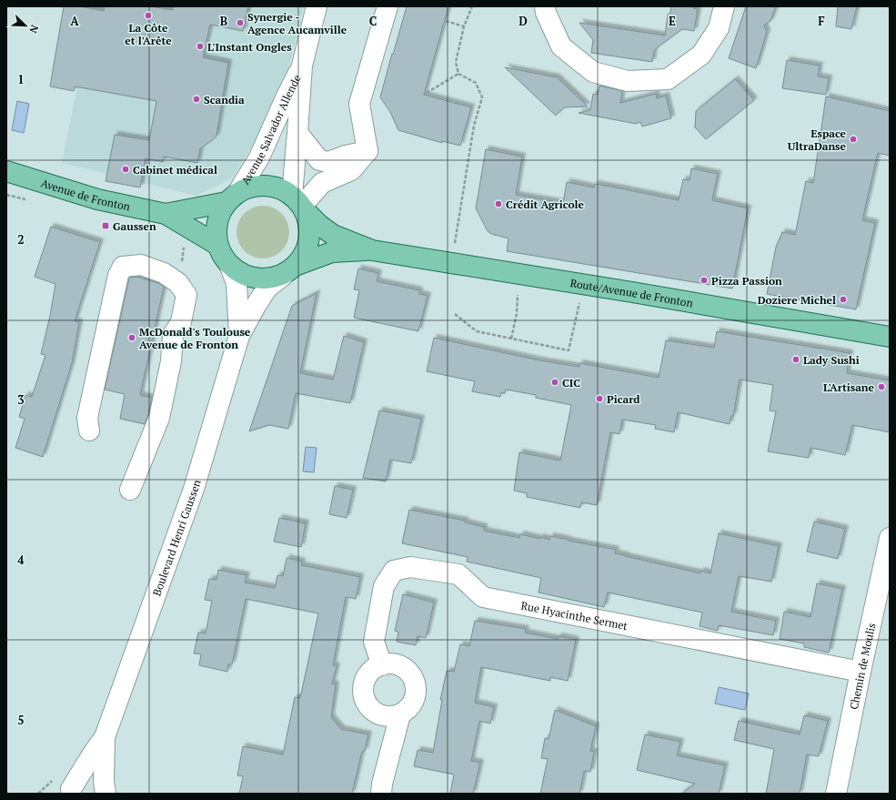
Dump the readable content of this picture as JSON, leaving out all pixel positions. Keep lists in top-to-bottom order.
{
  "streets": {
    "main road": ["Avenue de Fronton", "Route/Avenue de Fronton"],
    "street": [
      "Avenue Salvador Allende",
      "Boulevard Henri Gaussen",
      "Rue Hyacinthe Sermet",
      "Chemin de Moulis"
    ]
  },
  "crossings": [
    ["Avenue Salvador Allende", "Avenue de Fronton"],
    ["Avenue Salvador Allende", "Boulevard Henri Gaussen"],
    ["Avenue de Fronton", "Boulevard Henri Gaussen"],
    ["Rue Hyacinthe Sermet", "Chemin de Moulis"]
  ],
  "places": {
    "other": [
      "La Côte et l'Arête",
      "Synergie - Agence Aucamville",
      "L'Instant Ongles",
      "Scandia",
      "Espace UltraDanse",
      "Cabinet médical",
      "Crédit Agricole",
      "Pizza Passion",
      "Doziere Michel",
      "McDonald's Toulouse Avenue de Fronton",
      "Lady Sushi",
      "CIC",
      "L'Artisane",
      "Picard"
    ],
    "transit": ["Gaussen"]
  },
  "north": "bottom right",
  "grid": {
    "columns": [
      "A",
      "B",
      "C",
      "D",
      "E",
      "F"
    ],
    "rows": [
      "1",
      "2",
      "3",
      "4",
      "5"
    ]
  }
}
